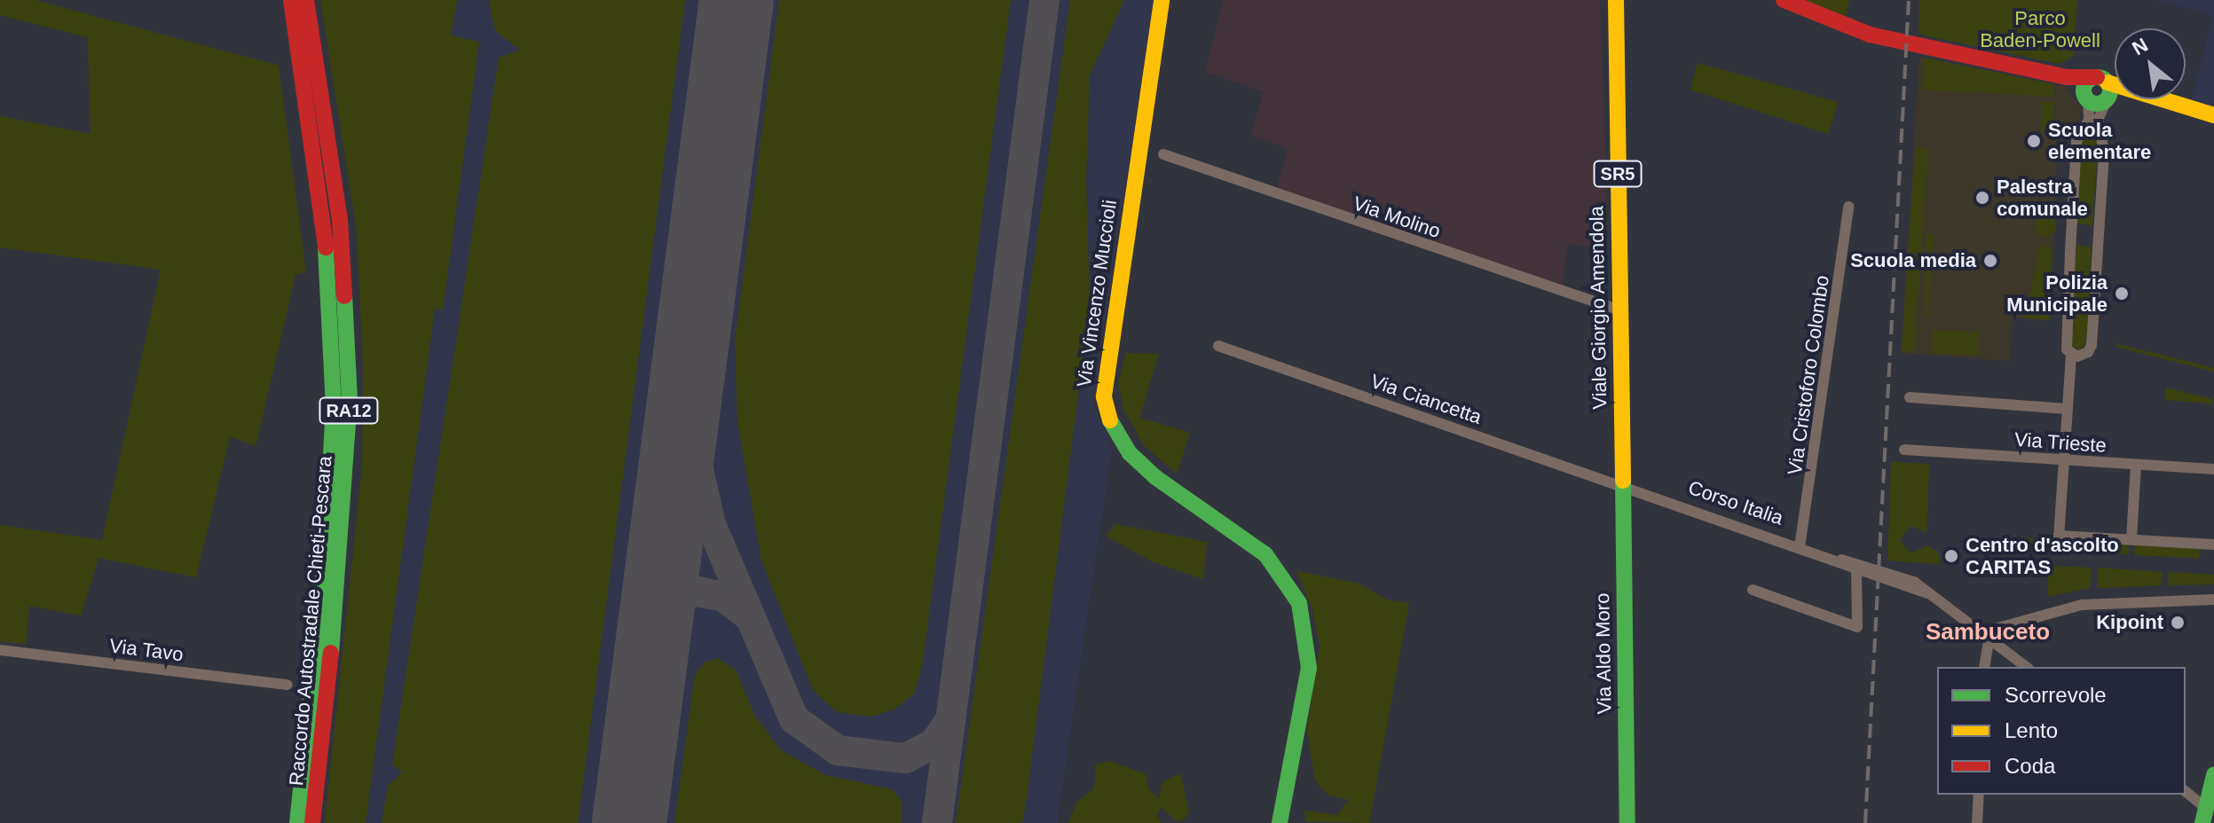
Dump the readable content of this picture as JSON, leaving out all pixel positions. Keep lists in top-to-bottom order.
{
  "streets": {
    "main road": [
      "SR5",
      "Via Vincenzo Muccioli",
      "Viale Giorgio Amendola",
      "RA12",
      "Raccordo Autostradale Chieti-Pescara",
      "Via Aldo Moro"
    ],
    "street": [
      "Via Molino",
      "Via Cristoforo Colombo",
      "Via Ciancetta",
      "Via Trieste",
      "Corso Italia",
      "Via Tavo"
    ]
  },
  "crossings": [
    ["Via Molino", "Viale Giorgio Amendola"],
    ["Viale Giorgio Amendola", "Via Ciancetta"],
    ["Viale Giorgio Amendola", "Corso Italia"],
    ["Viale Giorgio Amendola", "Via Aldo Moro"],
    ["Via Cristoforo Colombo", "Corso Italia"],
    ["Via Ciancetta", "Corso Italia"],
    ["Via Ciancetta", "Via Aldo Moro"],
    ["Corso Italia", "Via Aldo Moro"]
  ],
  "districts": ["Sambuceto"],
  "parks": ["Parco Baden-Powell"],
  "places": [
    "Scuola elementare",
    "Palestra comunale",
    "Scuola media",
    "Polizia Municipale",
    "Centro d'ascolto CARITAS",
    "Kipoint"
  ],
  "legend": ["Scorrevole", "Lento", "Coda"],
  "north": "top left"
}
